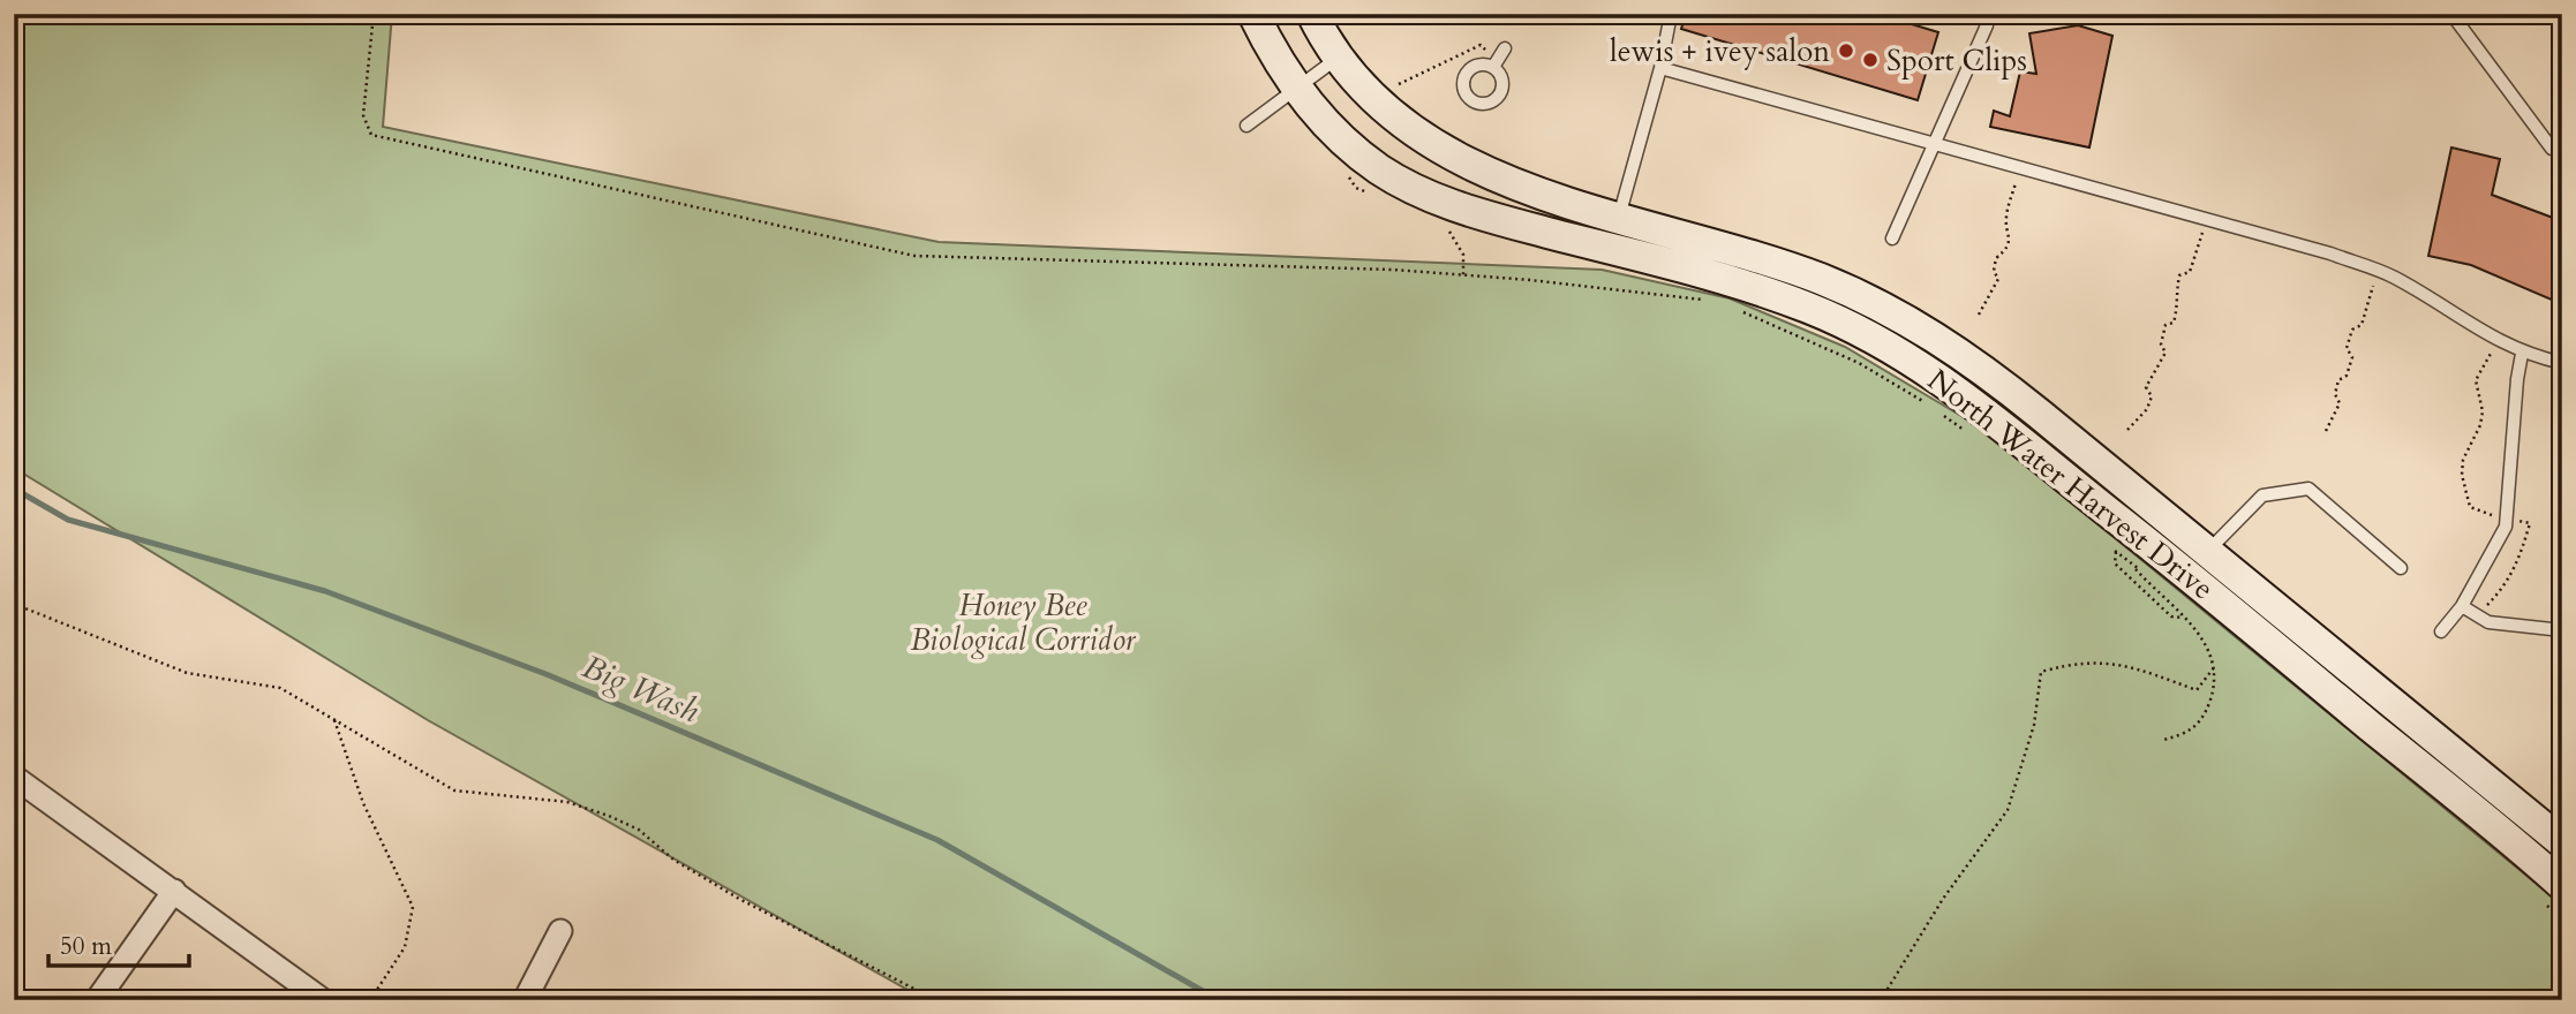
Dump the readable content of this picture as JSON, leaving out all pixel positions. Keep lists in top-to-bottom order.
{
  "streets": {
    "street": ["North Water Harvest Drive"]
  },
  "water": ["Big Wash"],
  "parks": ["Honey Bee Biological Corridor"],
  "places": ["lewis + ivey salon", "Sport Clips"],
  "scale_bar": "50 m"
}
